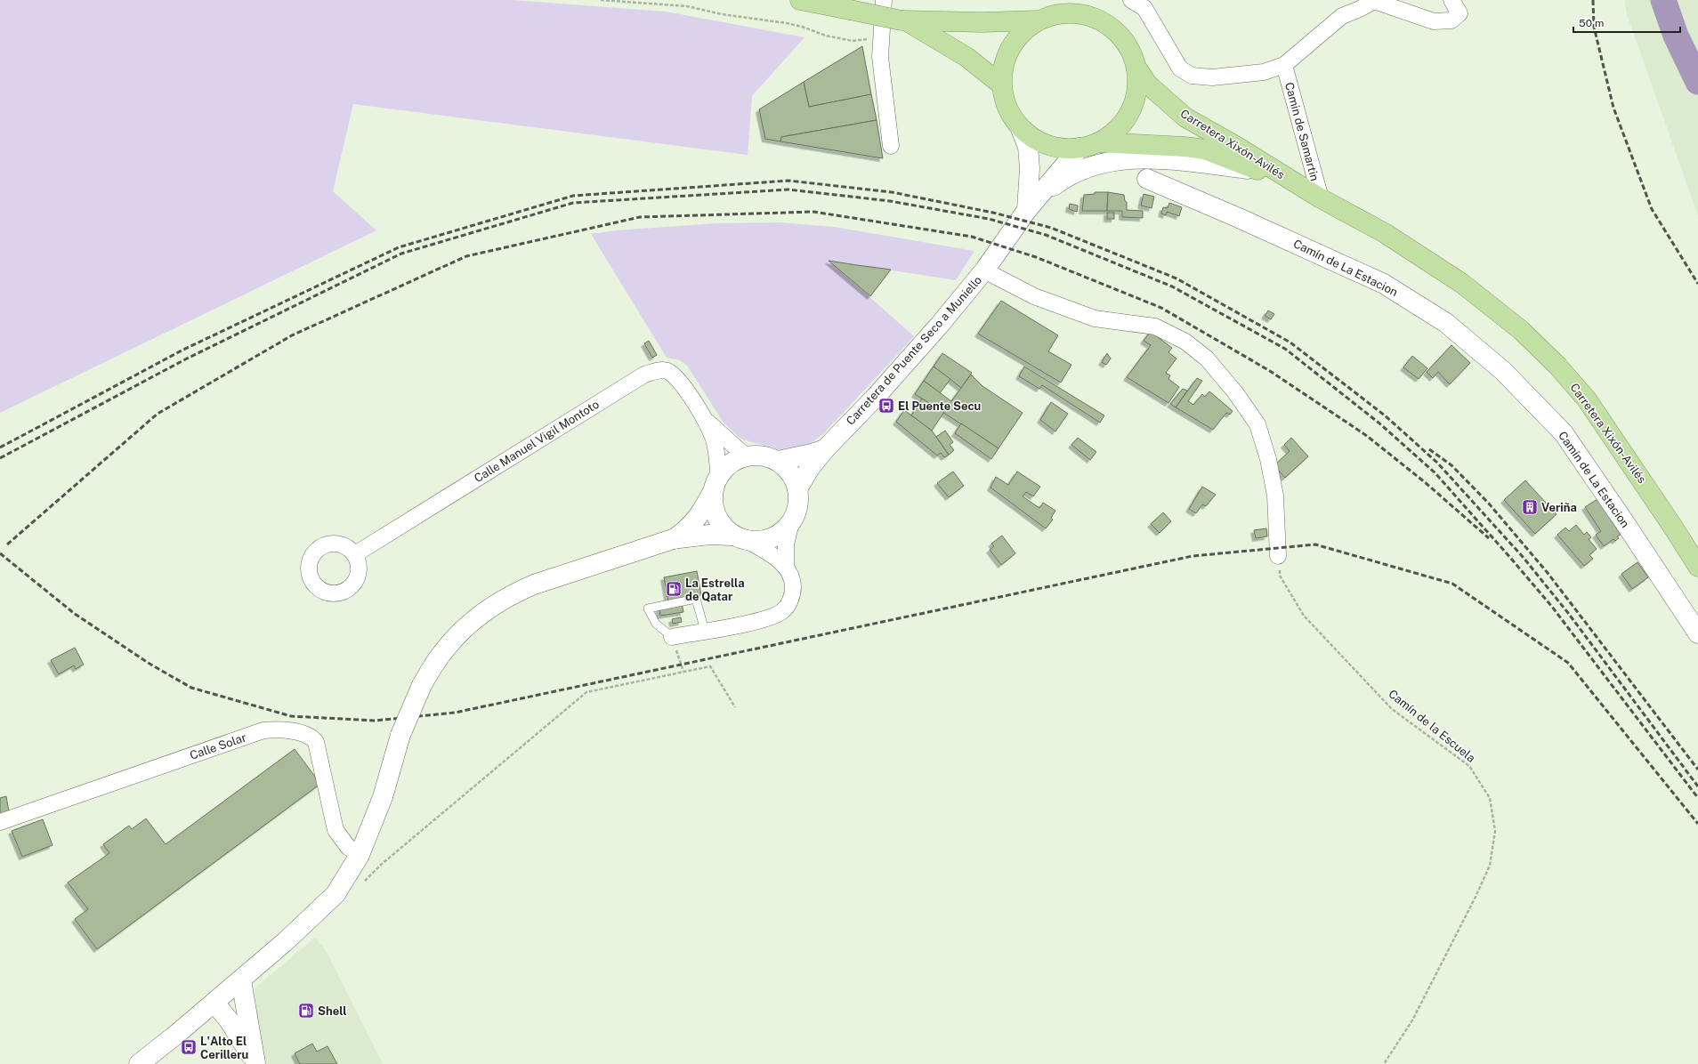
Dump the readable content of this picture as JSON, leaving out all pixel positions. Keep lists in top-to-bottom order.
{
  "streets": {
    "highway": ["Carretera Xixón-Avilés"],
    "street": [
      "Camin de Samartin",
      "Camín de La Estacion",
      "Carretera de Puente Seco a Muniello",
      "Calle Manuel Vigil Montoto",
      "Calle Solar"
    ],
    "path": ["Camín de la Escuela"]
  },
  "crossings": [
    ["Camin de Samartin", "Carretera Xixón-Avilés"],
    ["Carretera de Puente Seco a Muniello", "Calle Manuel Vigil Montoto"]
  ],
  "places": {
    "bus stop": ["El Puente Secu", "L'Alto El Cerilleru"],
    "building": ["Veriña"],
    "fuel station": ["La Estrella de Qatar", "Shell"]
  },
  "scale_bar": "50 m"
}
